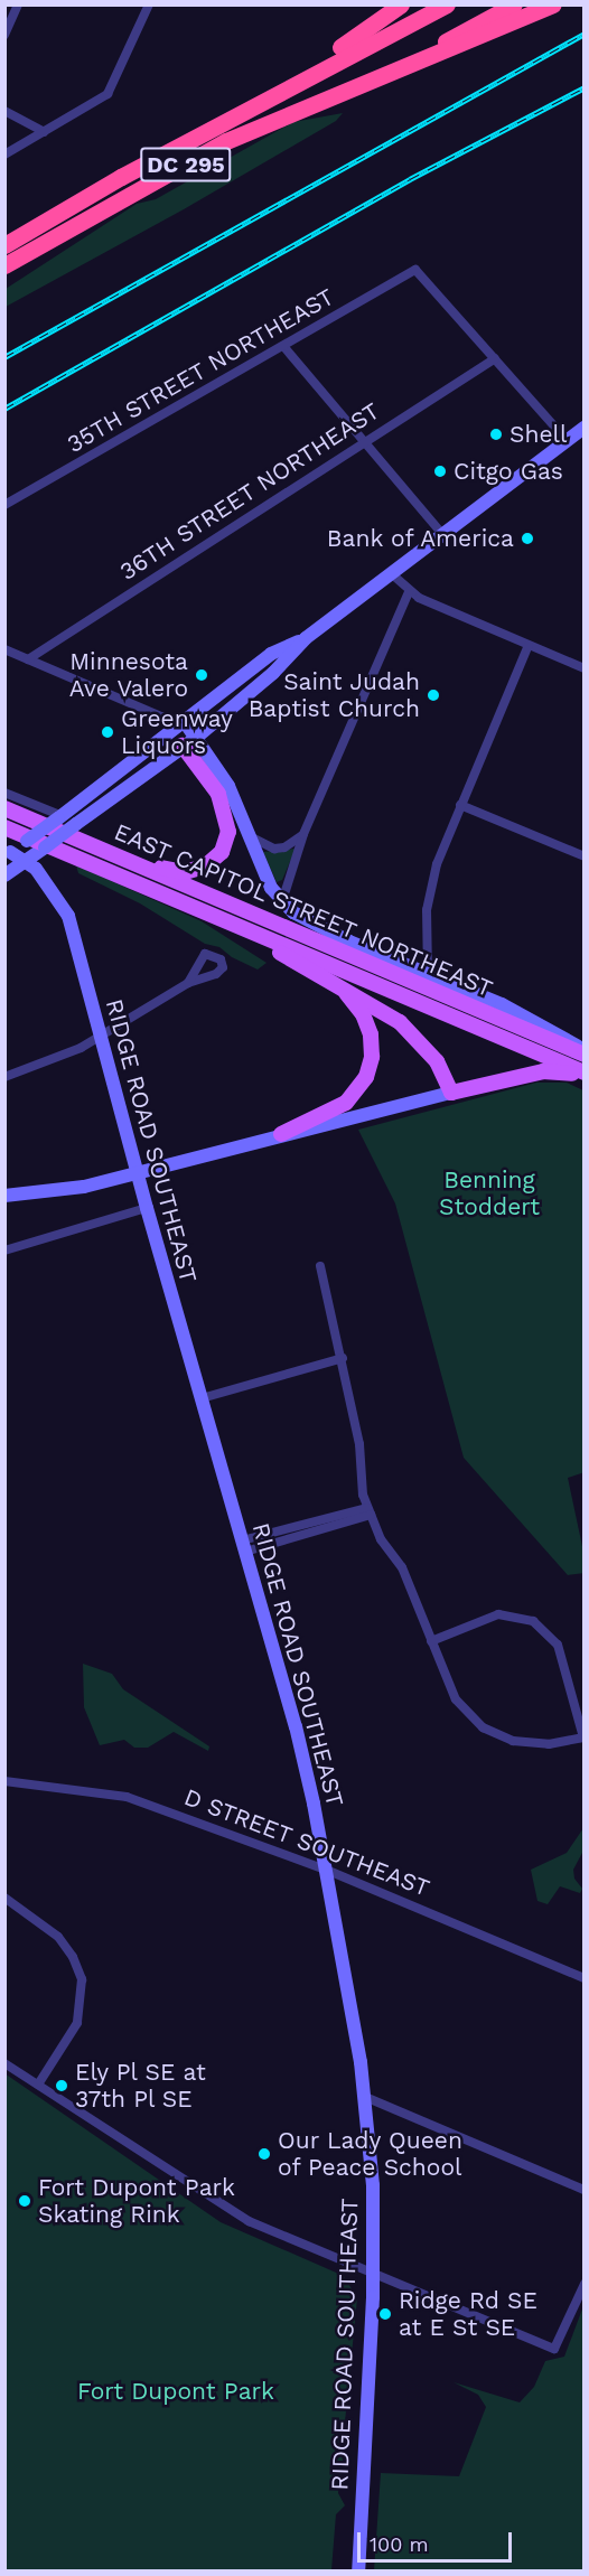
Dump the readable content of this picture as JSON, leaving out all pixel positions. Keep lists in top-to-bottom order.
{
  "streets": {
    "highway": ["DC 295"],
    "main road": ["EAST CAPITOL STREET NORTHEAST", "RIDGE ROAD SOUTHEAST"],
    "street": ["35TH STREET NORTHEAST", "36TH STREET NORTHEAST", "D STREET SOUTHEAST"]
  },
  "crossings": [
    ["35TH STREET NORTHEAST", "36TH STREET NORTHEAST"],
    ["RIDGE ROAD SOUTHEAST", "D STREET SOUTHEAST"]
  ],
  "parks": ["Benning Stoddert", "Fort Dupont Park"],
  "places": [
    "Shell",
    "Citgo Gas",
    "Bank of America",
    "Minnesota Ave Valero",
    "Saint Judah Baptist Church",
    "Greenway Liquors",
    "Ely Pl SE at 37th Pl SE",
    "Our Lady Queen of Peace School",
    "Fort Dupont Park Skating Rink",
    "Ridge Rd SE at E St SE"
  ],
  "scale_bar": "100 m"
}
